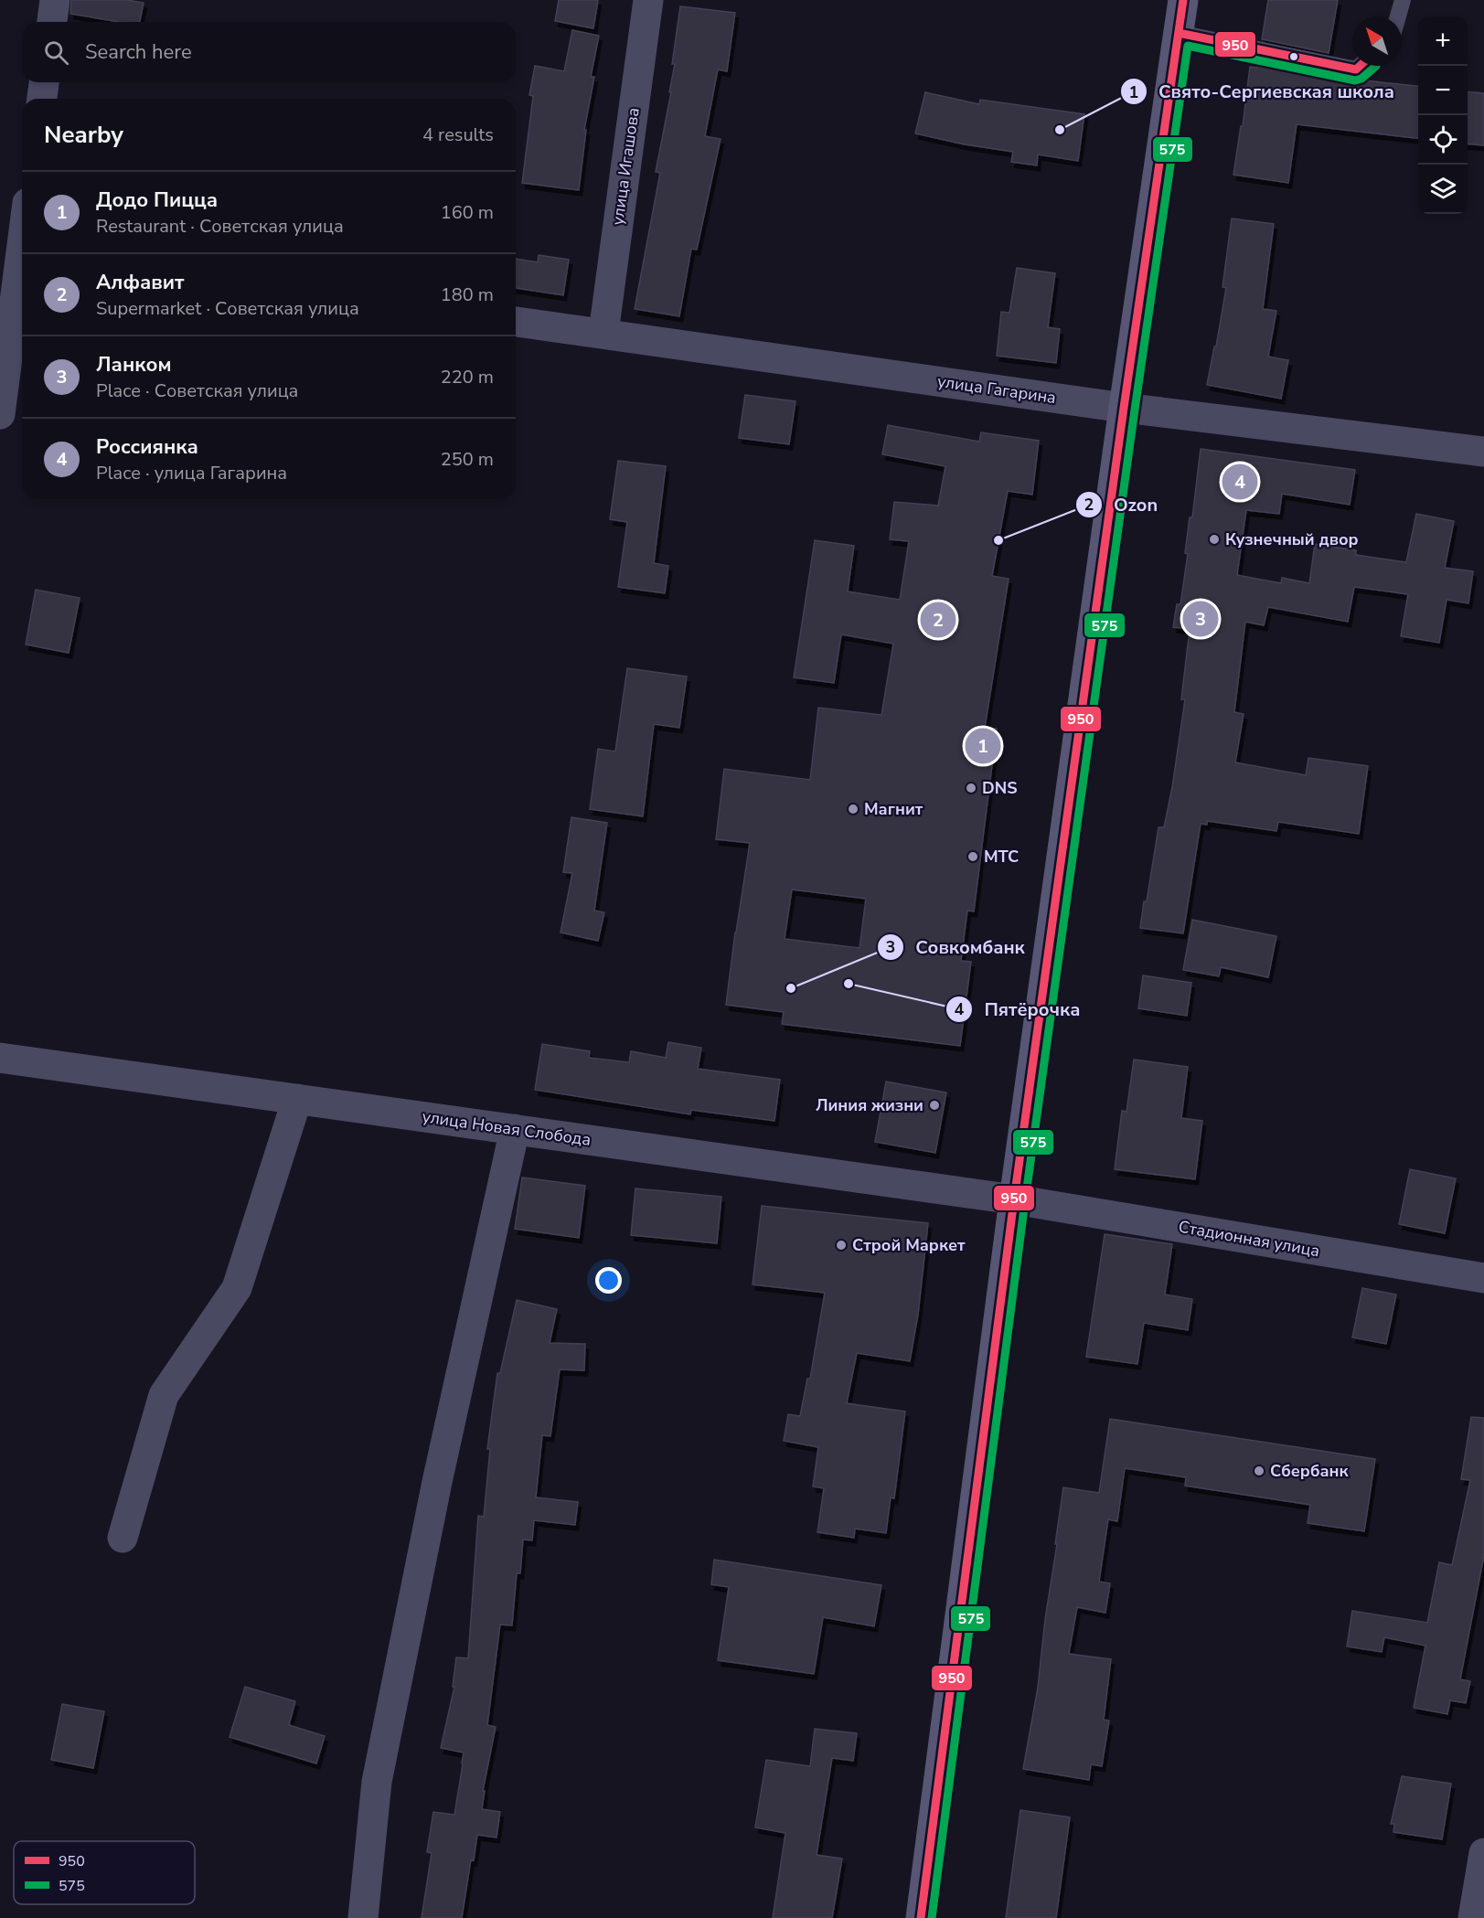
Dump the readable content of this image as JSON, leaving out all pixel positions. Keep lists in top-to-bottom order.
{
  "streets": {
    "street": [
      "улица Игашова",
      "улица Гагарина",
      "улица Новая Слобода",
      "Стадионная улица"
    ]
  },
  "crossings": [
    ["улица Игашова", "улица Гагарина"],
    ["улица Новая Слобода", "Стадионная улица"]
  ],
  "places": [
    "Свято-Сергиевская школа",
    "Кузнечный двор",
    "Ozon",
    "DNS",
    "Магнит",
    "МТС",
    "Пятёрочка",
    "Совкомбанк",
    "Линия жизни",
    "Строй Маркет",
    "Сбербанк"
  ],
  "lines": ["transit line 950", "transit line 575"],
  "legend": ["950", "575"],
  "north": "top left",
  "page": {
    "map_buttons": ["+", "−"],
    "search": "Search here",
    "heading": ["Nearby", "4 results"],
    "list": [
      {
        "mark": "1",
        "name": "Додо Пицца",
        "note": "Restaurant · Советская улица",
        "value": "160 m"
      },
      {
        "mark": "2",
        "name": "Алфавит",
        "note": "Supermarket · Советская улица",
        "value": "180 m"
      },
      {
        "mark": "3",
        "name": "Ланком",
        "note": "Place · Советская улица",
        "value": "220 m"
      },
      {
        "mark": "4",
        "name": "Россиянка",
        "note": "Place · улица Гагарина",
        "value": "250 m"
      }
    ],
    "pins": [
      "4",
      "3",
      "2",
      "1"
    ]
  }
}
